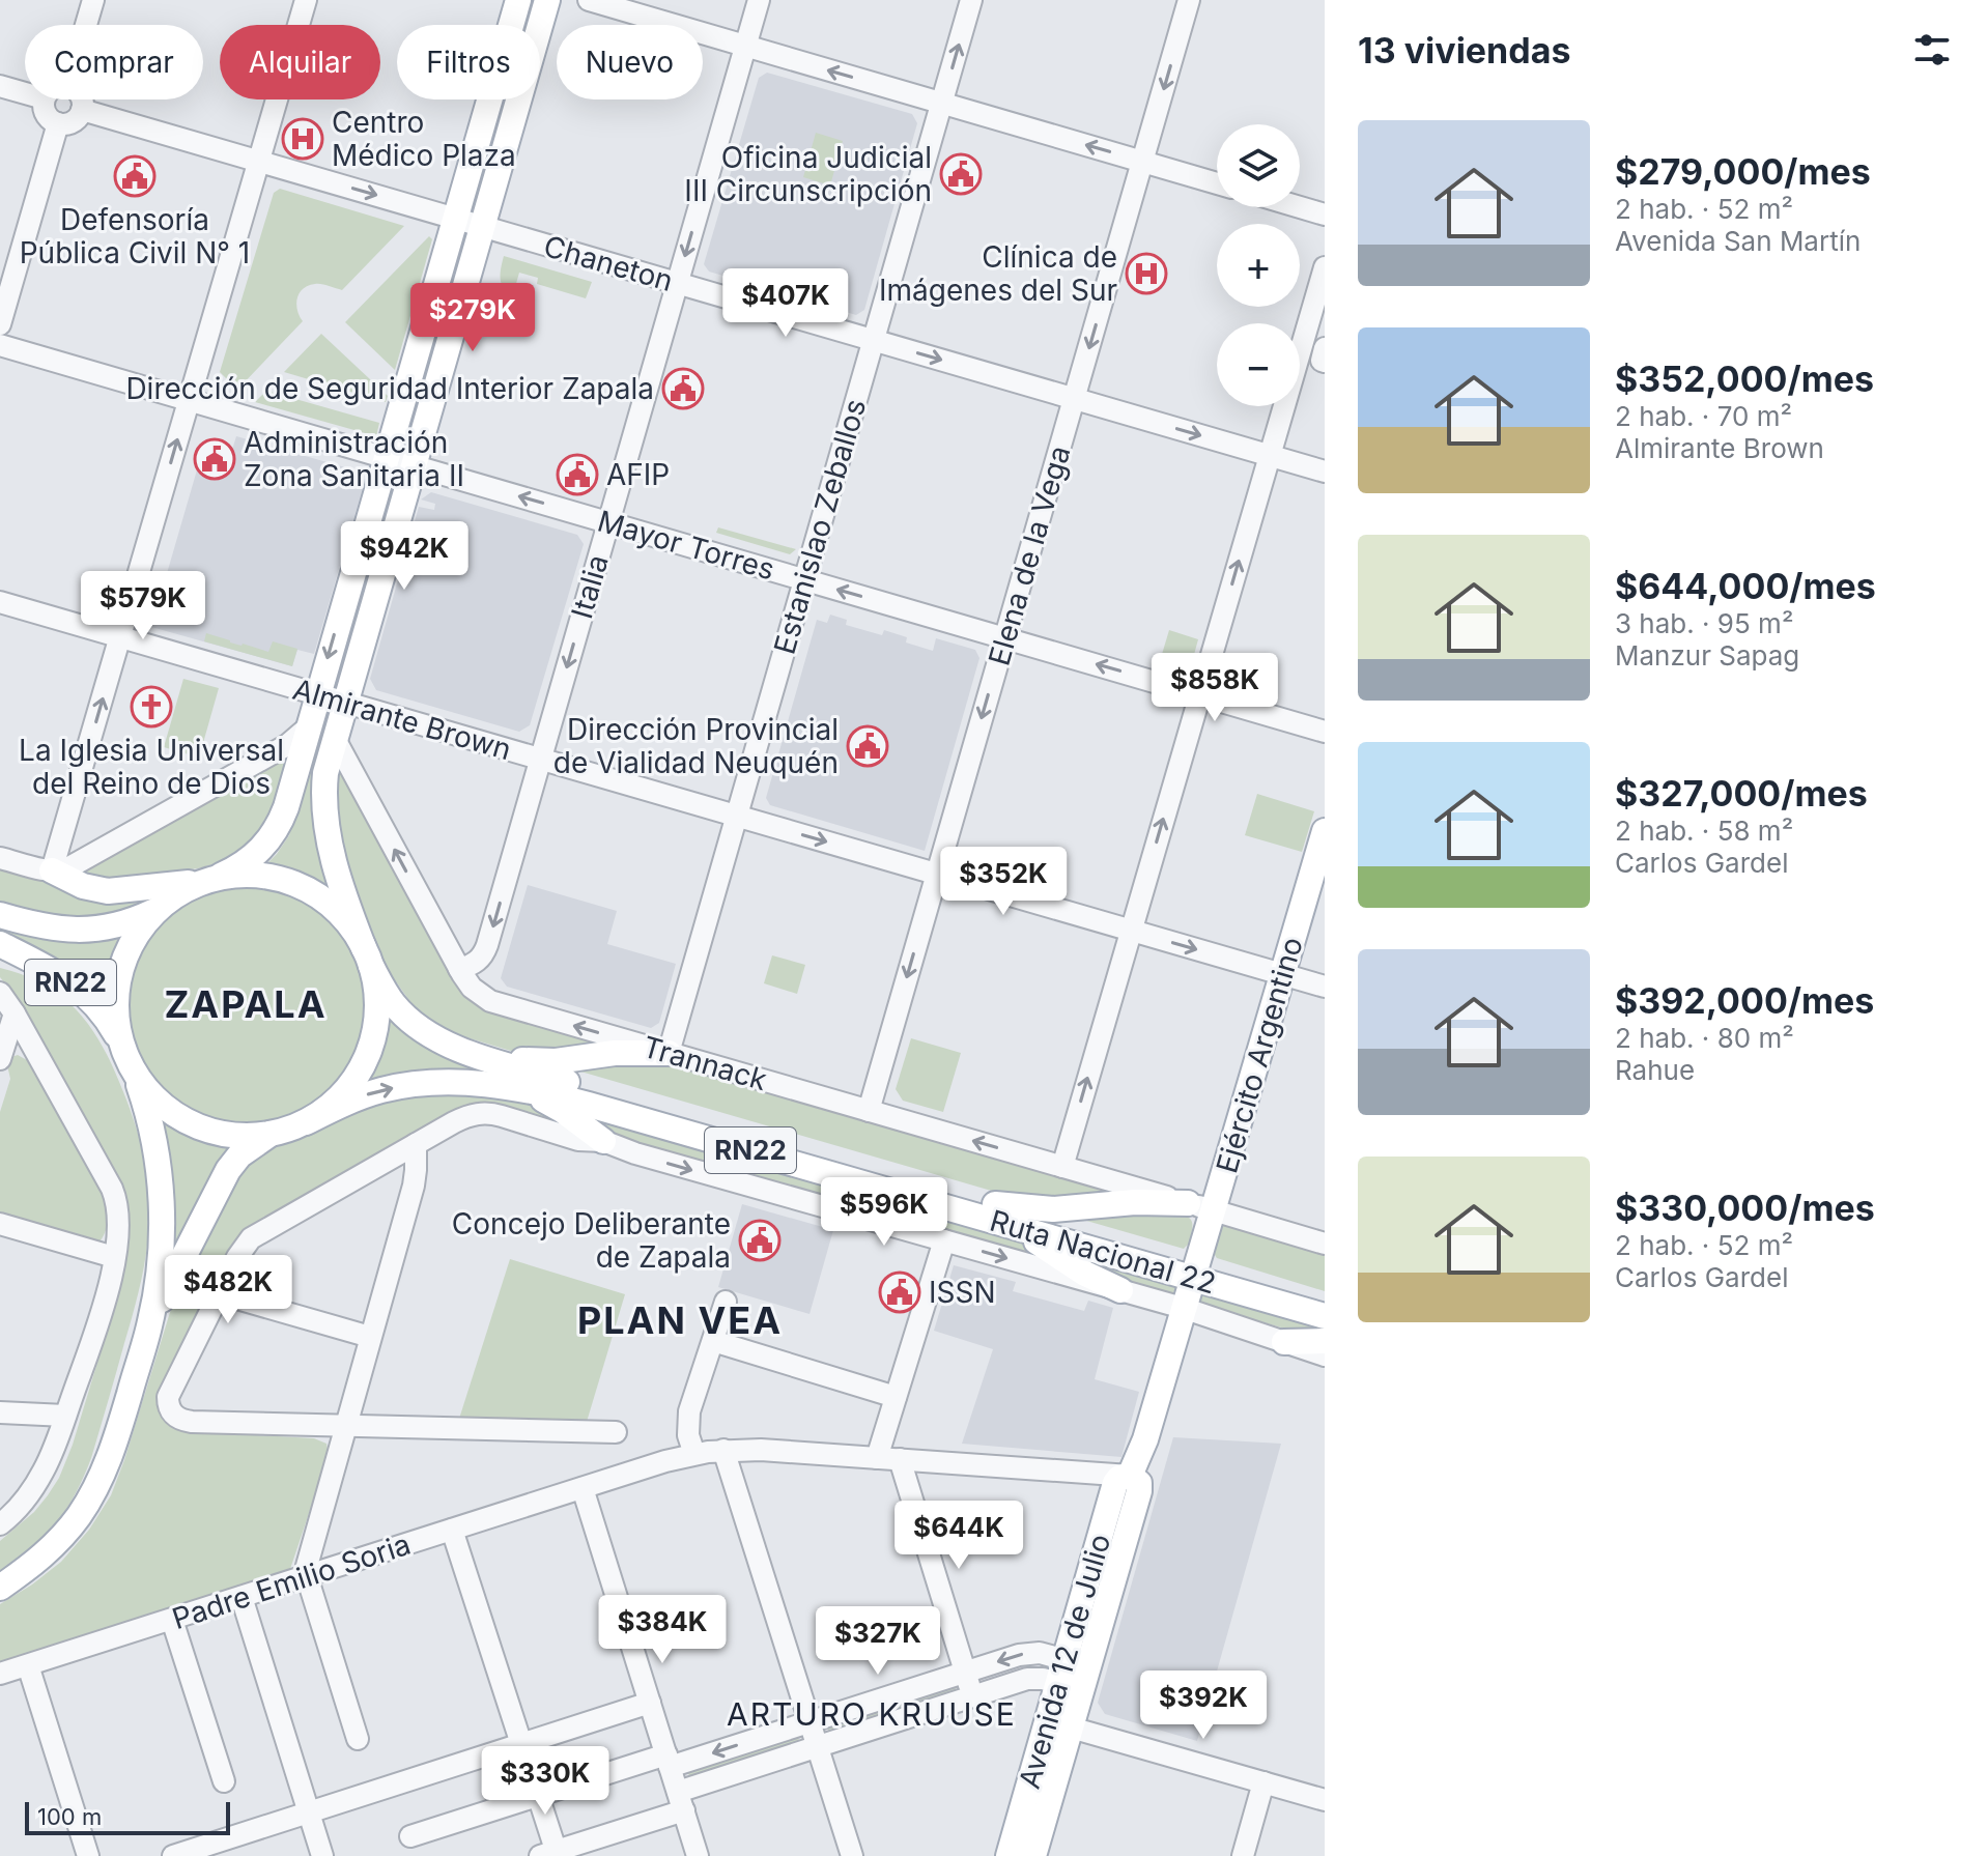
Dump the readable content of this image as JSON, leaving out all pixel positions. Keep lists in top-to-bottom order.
{
  "streets": {
    "main road": [
      "RN22",
      "Ejército Argentino",
      "Ruta Nacional 22",
      "Avenida 12 de Julio"
    ],
    "street": [
      "Chaneton",
      "Estanislao Zeballos",
      "Mayor Torres",
      "Elena de la Vega",
      "Italia",
      "Almirante Brown",
      "Trannack",
      "Padre Emilio Soria"
    ]
  },
  "crossings": [
    ["Chaneton", "Estanislao Zeballos"],
    ["Chaneton", "Elena de la Vega"],
    ["Chaneton", "Italia"],
    ["Estanislao Zeballos", "Mayor Torres"],
    ["Estanislao Zeballos", "Almirante Brown"],
    ["Estanislao Zeballos", "Trannack"],
    ["Mayor Torres", "Elena de la Vega"],
    ["Mayor Torres", "Italia"],
    ["Elena de la Vega", "Almirante Brown"],
    ["Elena de la Vega", "Trannack"],
    ["Italia", "Almirante Brown"],
    ["Italia", "Trannack"],
    ["Almirante Brown", "Ejército Argentino"],
    ["RN22", "Ruta Nacional 22"],
    ["Ejército Argentino", "Trannack"],
    ["Ejército Argentino", "Ruta Nacional 22"],
    ["Ejército Argentino", "Avenida 12 de Julio"],
    ["Ruta Nacional 22", "Avenida 12 de Julio"],
    ["Padre Emilio Soria", "Avenida 12 de Julio"]
  ],
  "one_way": [
    "Chaneton",
    "Mayor Torres",
    "Elena de la Vega",
    "Italia"
  ],
  "districts": ["ZAPALA", "PLAN VEA", "ARTURO KRUUSE"],
  "places": {
    "hospital": ["Centro Médico Plaza", "Clínica de Imágenes del Sur"],
    "public building": [
      "Oficina Judicial III Circunscripción",
      "Defensoría Pública Civil N° 1",
      "Dirección de Seguridad Interior Zapala",
      "Administración Zona Sanitaria II",
      "AFIP",
      "Dirección Provincial de Vialidad Neuquén",
      "Concejo Deliberante de Zapala",
      "ISSN"
    ],
    "church": ["La Iglesia Universal del Reino de Dios"]
  },
  "scale_bar": "100 m",
  "page": {
    "heading": "13 viviendas",
    "chip": [
      "Comprar",
      "Alquilar",
      "Filtros",
      "Nuevo"
    ],
    "list": [
      {
        "name": "$279,000/mes",
        "note": "2 hab. · 52 m² · Avenida San Martín"
      },
      {
        "name": "$352,000/mes",
        "note": "2 hab. · 70 m² · Almirante Brown"
      },
      {
        "name": "$644,000/mes",
        "note": "3 hab. · 95 m² · Manzur Sapag"
      },
      {
        "name": "$327,000/mes",
        "note": "2 hab. · 58 m² · Carlos Gardel"
      },
      {
        "name": "$392,000/mes",
        "note": "2 hab. · 80 m² · Rahue"
      },
      {
        "name": "$330,000/mes",
        "note": "2 hab. · 52 m² · Carlos Gardel"
      }
    ],
    "map_buttons": ["+", "−"],
    "price": [
      "$407K",
      "$279K",
      "$942K",
      "$579K",
      "$858K",
      "$352K",
      "$596K",
      "$482K",
      "$644K",
      "$384K",
      "$327K",
      "$392K",
      "$330K"
    ],
    "scale": "100 m"
  }
}
